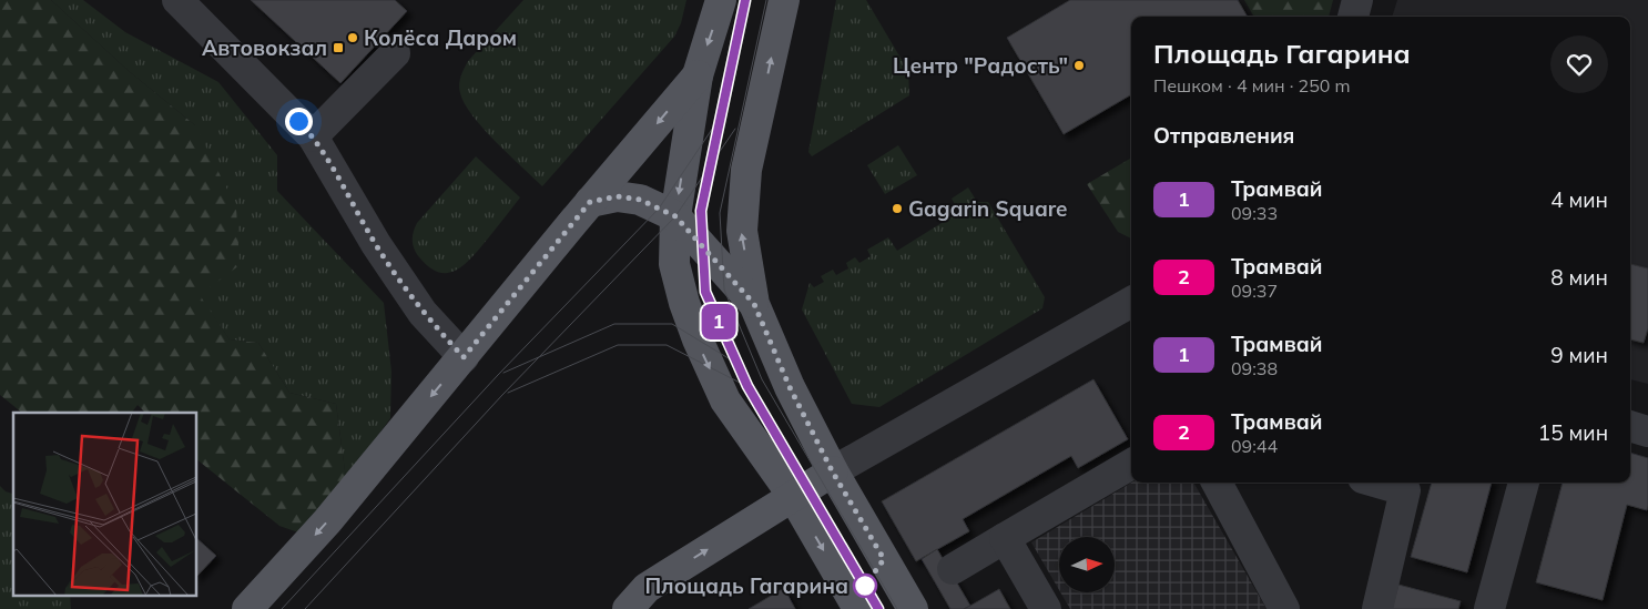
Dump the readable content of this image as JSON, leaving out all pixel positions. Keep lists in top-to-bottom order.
{
  "places": {
    "other": [
      "Колёса Даром",
      "Центр \"Радость\"",
      "Gagarin Square",
      "Площадь Гагарина"
    ],
    "transit": ["Автовокзал"]
  },
  "lines": ["tram line 1"],
  "north": "right",
  "page": {
    "on_map": "1",
    "heading": [
      ["Площадь Гагарина", "Пешком · 4 мин · 250 m"],
      "Отправления"
    ],
    "list": [
      {
        "mark": "1",
        "name": "Трамвай",
        "note": "09:33",
        "value": "4 мин"
      },
      {
        "mark": "2",
        "name": "Трамвай",
        "note": "09:37",
        "value": "8 мин"
      },
      {
        "mark": "1",
        "name": "Трамвай",
        "note": "09:38",
        "value": "9 мин"
      },
      {
        "mark": "2",
        "name": "Трамвай",
        "note": "09:44",
        "value": "15 мин"
      }
    ]
  }
}
